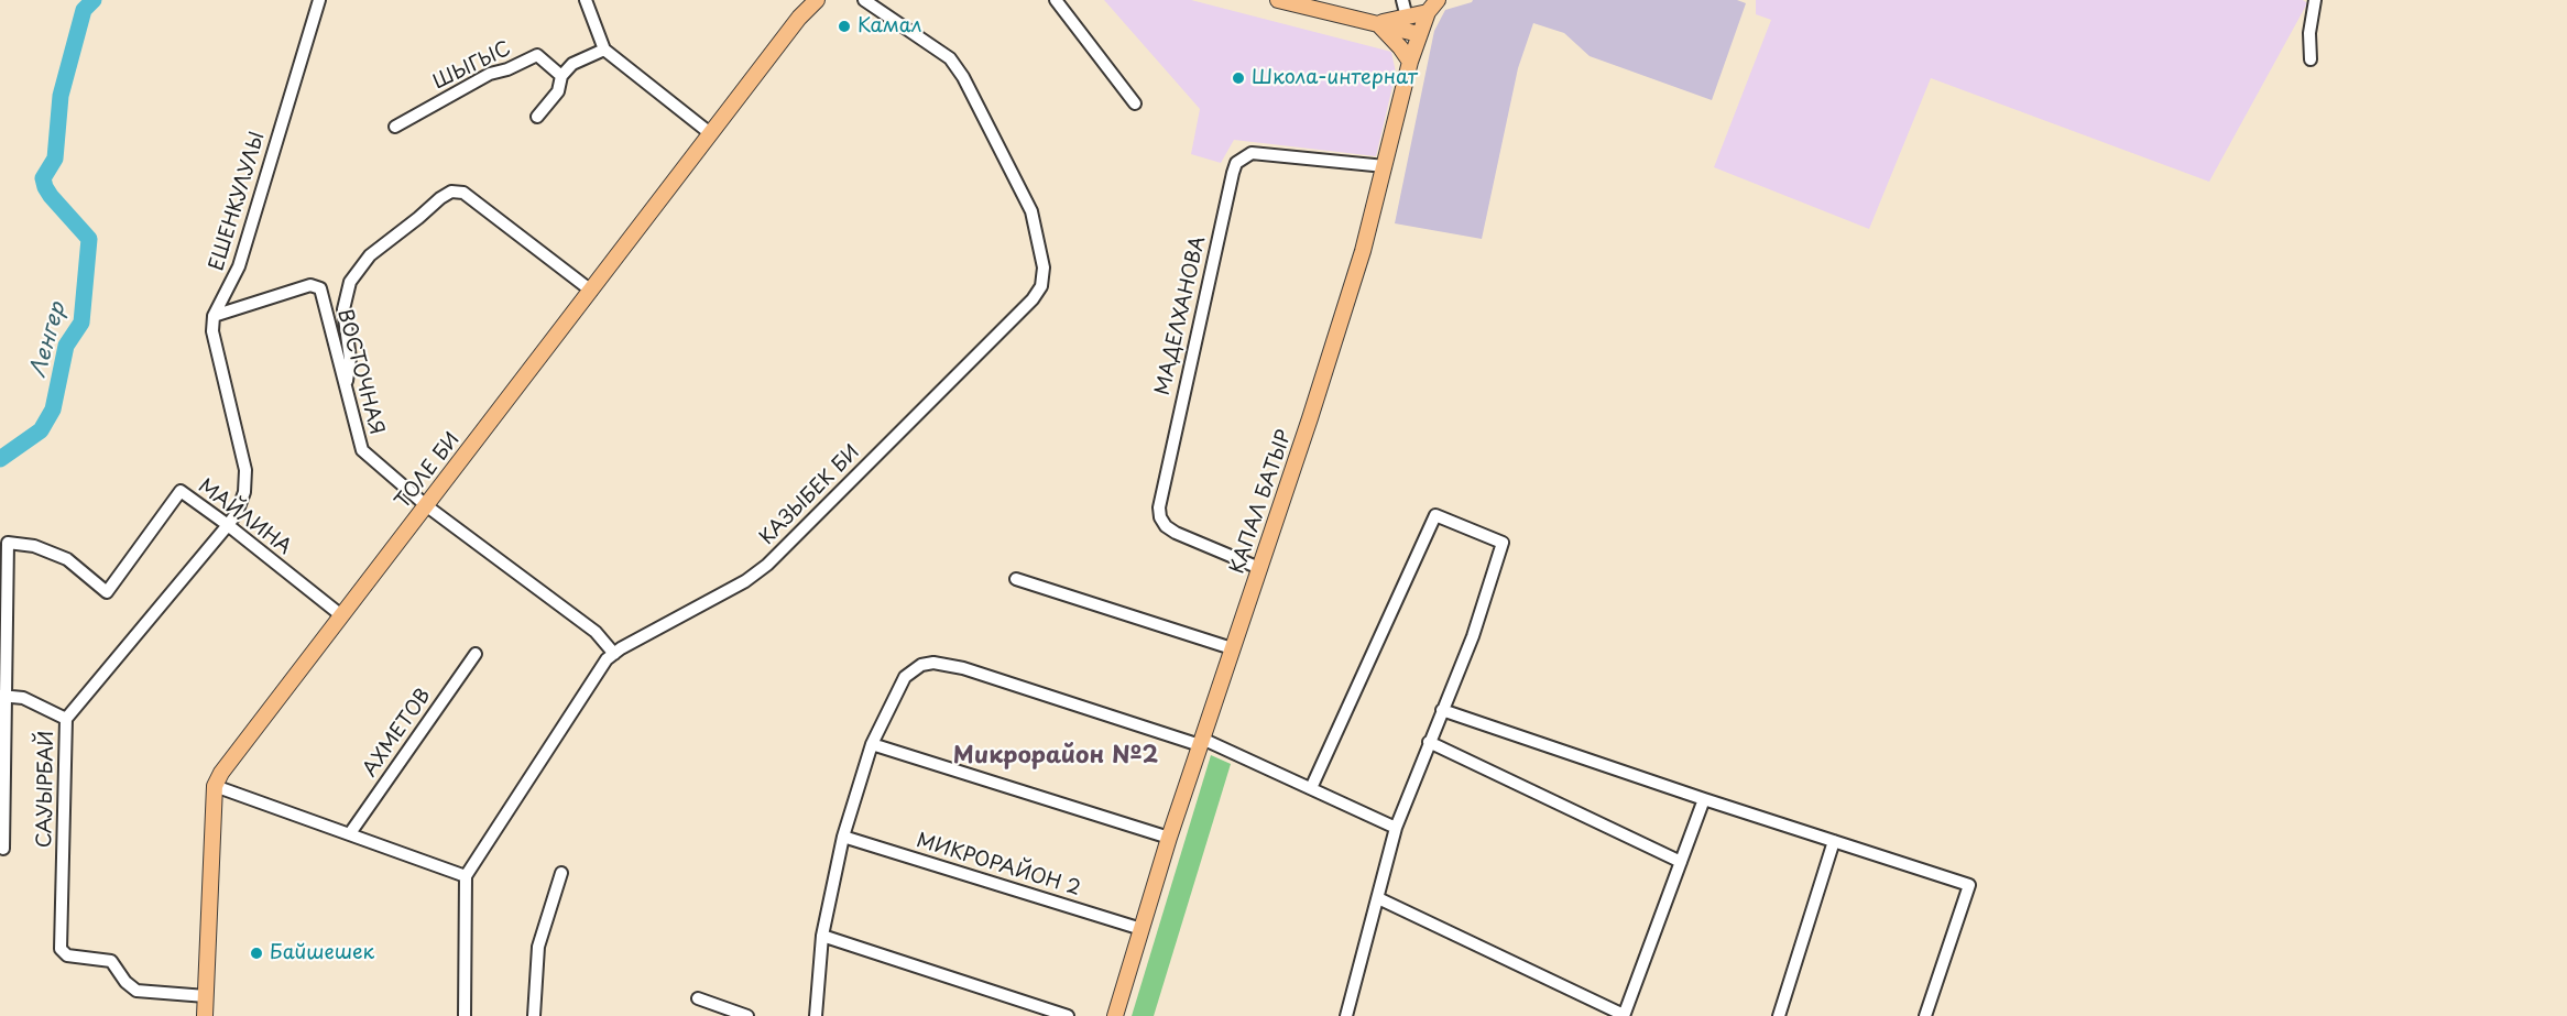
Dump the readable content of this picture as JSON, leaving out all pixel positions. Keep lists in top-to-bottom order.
{
  "streets": {
    "main road": ["ТОЛЕ БИ", "КАПАЛ БАТЫР"],
    "street": [
      "ШЫГЫС",
      "ЕШЕНКУЛУЛЫ",
      "МАДЕЛХАНОВА",
      "ВОСТОЧНАЯ",
      "КАЗЫБЕК БИ",
      "МАЙЛИНА",
      "АХМЕТОВ",
      "САУЫРБАЙ",
      "МИКРОРАЙОН 2"
    ]
  },
  "crossings": [
    ["ЕШЕНКУЛУЛЫ", "ВОСТОЧНАЯ"],
    ["МАДЕЛХАНОВА", "КАПАЛ БАТЫР"],
    ["ВОСТОЧНАЯ", "ТОЛЕ БИ"],
    ["ВОСТОЧНАЯ", "КАЗЫБЕК БИ"],
    ["ТОЛЕ БИ", "МАЙЛИНА"],
    ["КАПАЛ БАТЫР", "МИКРОРАЙОН 2"],
    ["МАЙЛИНА", "САУЫРБАЙ"]
  ],
  "districts": ["Микрорайон №2"],
  "water": ["Ленгер"],
  "places": ["Камал", "Школа-интернат", "Байшешек"]
}
